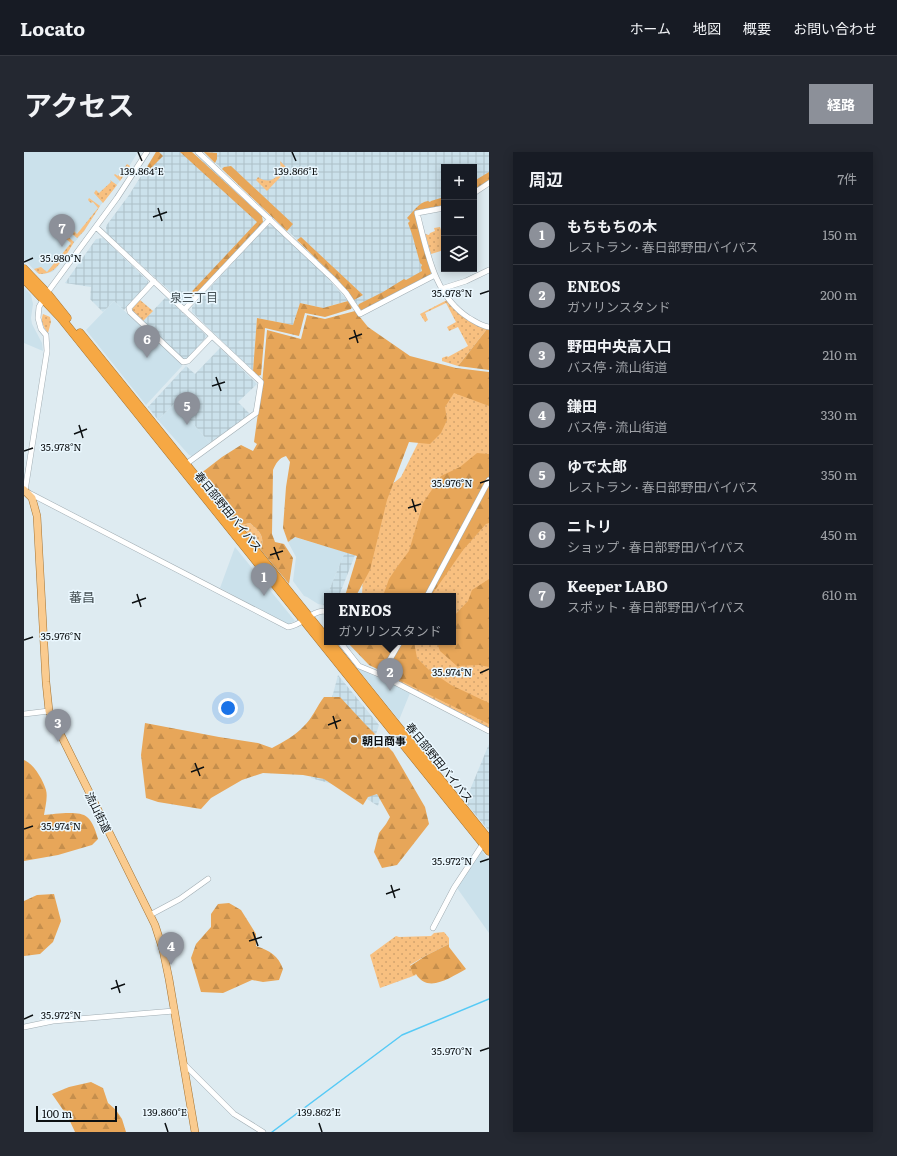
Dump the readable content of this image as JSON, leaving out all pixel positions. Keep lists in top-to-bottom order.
{
  "streets": {
    "highway": ["春日部野田バイパス"],
    "main road": ["流山街道"]
  },
  "districts": ["泉三丁目", "蕃昌"],
  "places": ["朝日商事"],
  "scale_bar": "100 m",
  "page": {
    "header": "Locato",
    "nav": [
      "ホーム",
      "地図",
      "概要",
      "お問い合わせ"
    ],
    "title": "アクセス",
    "buttons": "経路",
    "heading": ["周辺", "7件"],
    "map_buttons": ["+", "−"],
    "list": [
      {
        "mark": "1",
        "name": "もちもちの木",
        "note": "レストラン · 春日部野田バイパス",
        "value": "150 m"
      },
      {
        "mark": "2",
        "name": "ENEOS",
        "note": "ガソリンスタンド",
        "value": "200 m"
      },
      {
        "mark": "3",
        "name": "野田中央高入口",
        "note": "バス停 · 流山街道",
        "value": "210 m"
      },
      {
        "mark": "4",
        "name": "鎌田",
        "note": "バス停 · 流山街道",
        "value": "330 m"
      },
      {
        "mark": "5",
        "name": "ゆで太郎",
        "note": "レストラン · 春日部野田バイパス",
        "value": "350 m"
      },
      {
        "mark": "6",
        "name": "ニトリ",
        "note": "ショップ · 春日部野田バイパス",
        "value": "450 m"
      },
      {
        "mark": "7",
        "name": "Keeper LABO",
        "note": "スポット · 春日部野田バイパス",
        "value": "610 m"
      }
    ],
    "pins": [
      "7",
      "6",
      "5",
      "1",
      "2",
      "3",
      "4"
    ],
    "popup": ["ENEOS", "ガソリンスタンド"],
    "scale": "100 m"
  },
  "coordinates": [
    "139.864°E",
    "139.866°E",
    "35.980°N",
    "35.978°N",
    "35.976°N",
    "35.974°N",
    "35.972°N",
    "35.970°N",
    "139.860°E",
    "139.862°E"
  ]
}
